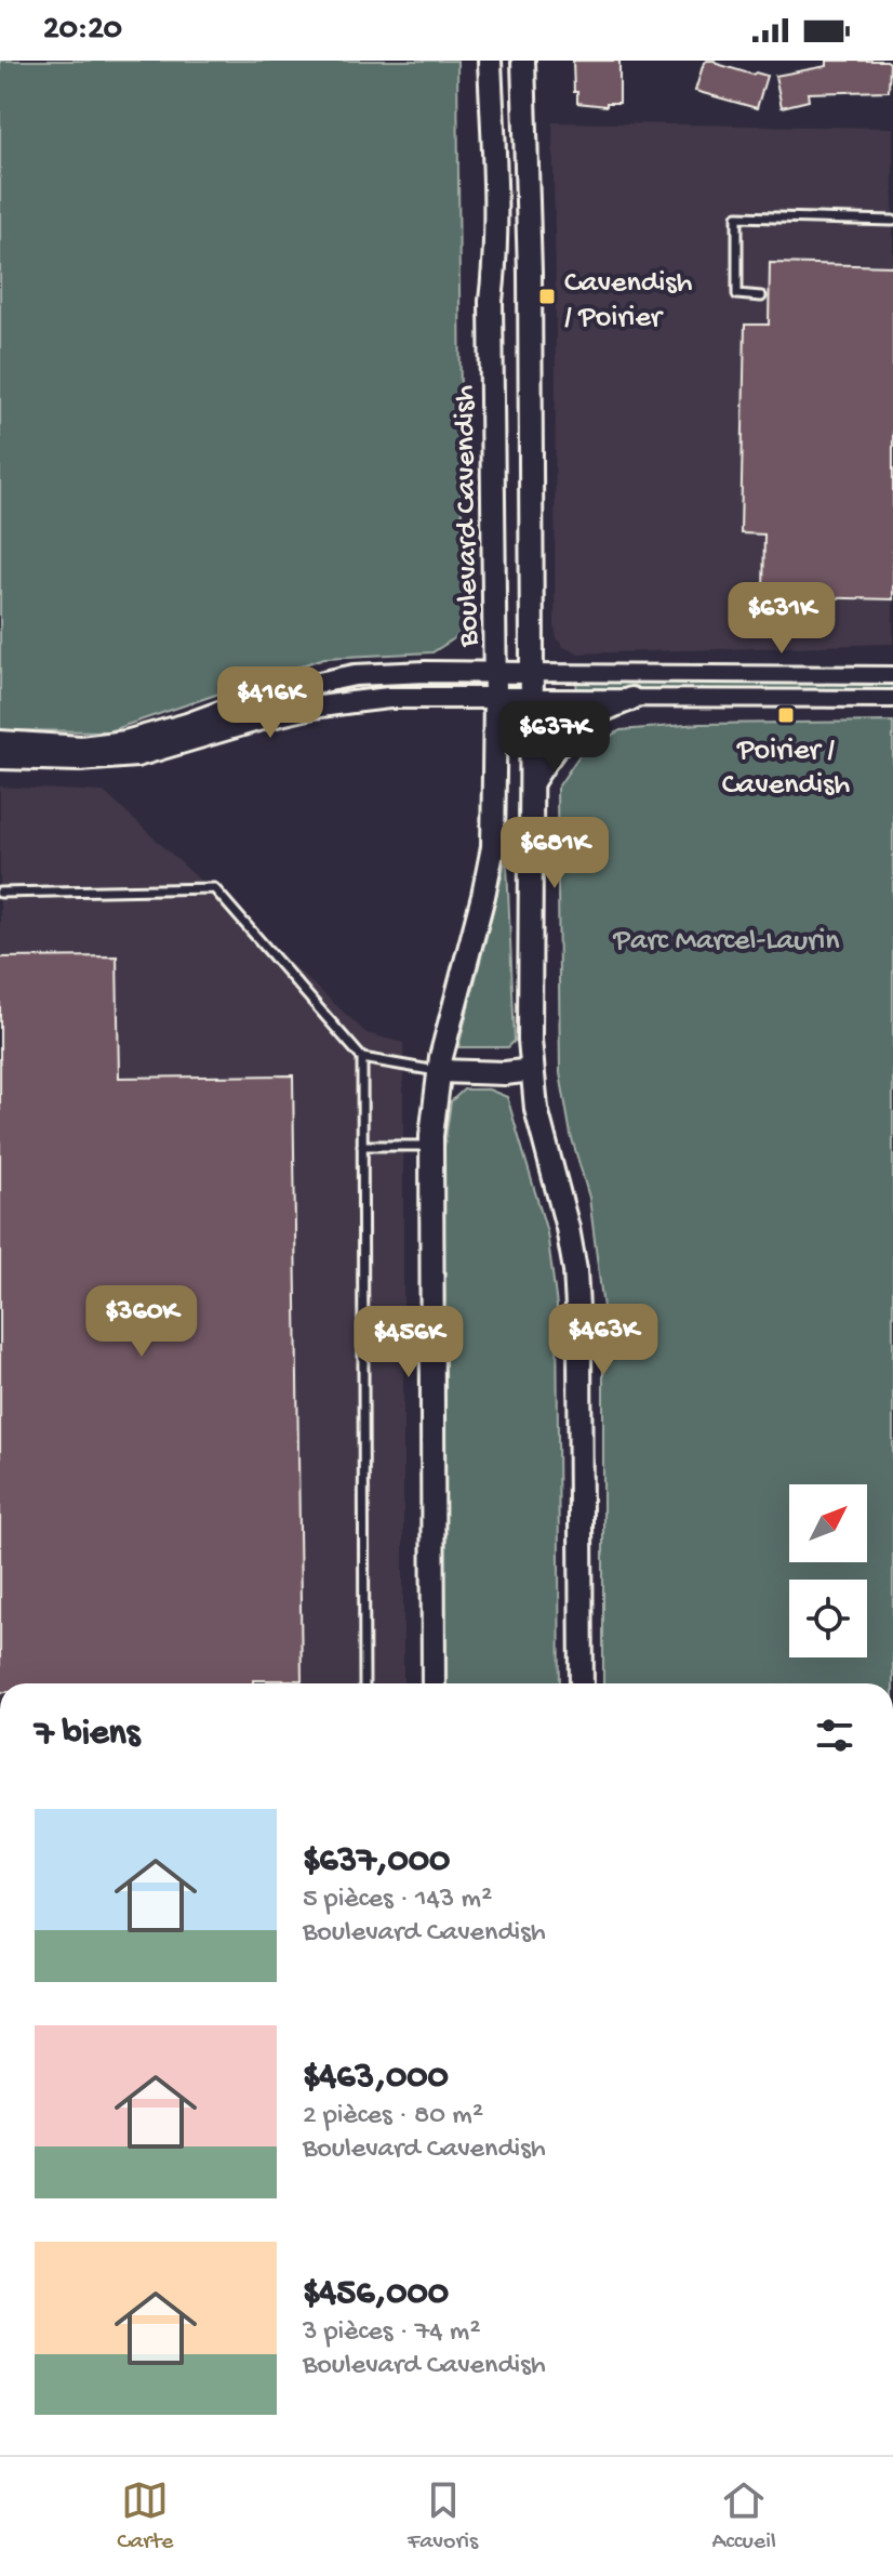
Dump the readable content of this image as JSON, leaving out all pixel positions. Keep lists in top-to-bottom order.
{
  "streets": {
    "main road": ["Boulevard Cavendish"]
  },
  "parks": ["Parc Marcel-Laurin"],
  "places": {
    "transit": ["Cavendish / Poirier", "Poirier / Cavendish"]
  },
  "north": "top right",
  "page": {
    "status": "20:20",
    "price": [
      "$631K",
      "$416K",
      "$637K",
      "$681K",
      "$360K",
      "$463K",
      "$456K"
    ],
    "heading": "7 biens",
    "list": [
      {
        "name": "$637,000",
        "note": "5 pièces · 143 m² · Boulevard Cavendish"
      },
      {
        "name": "$463,000",
        "note": "2 pièces · 80 m² · Boulevard Cavendish"
      },
      {
        "name": "$456,000",
        "note": "3 pièces · 74 m² · Boulevard Cavendish"
      }
    ],
    "tabs": ["Carte", "Favoris", "Accueil"]
  }
}
